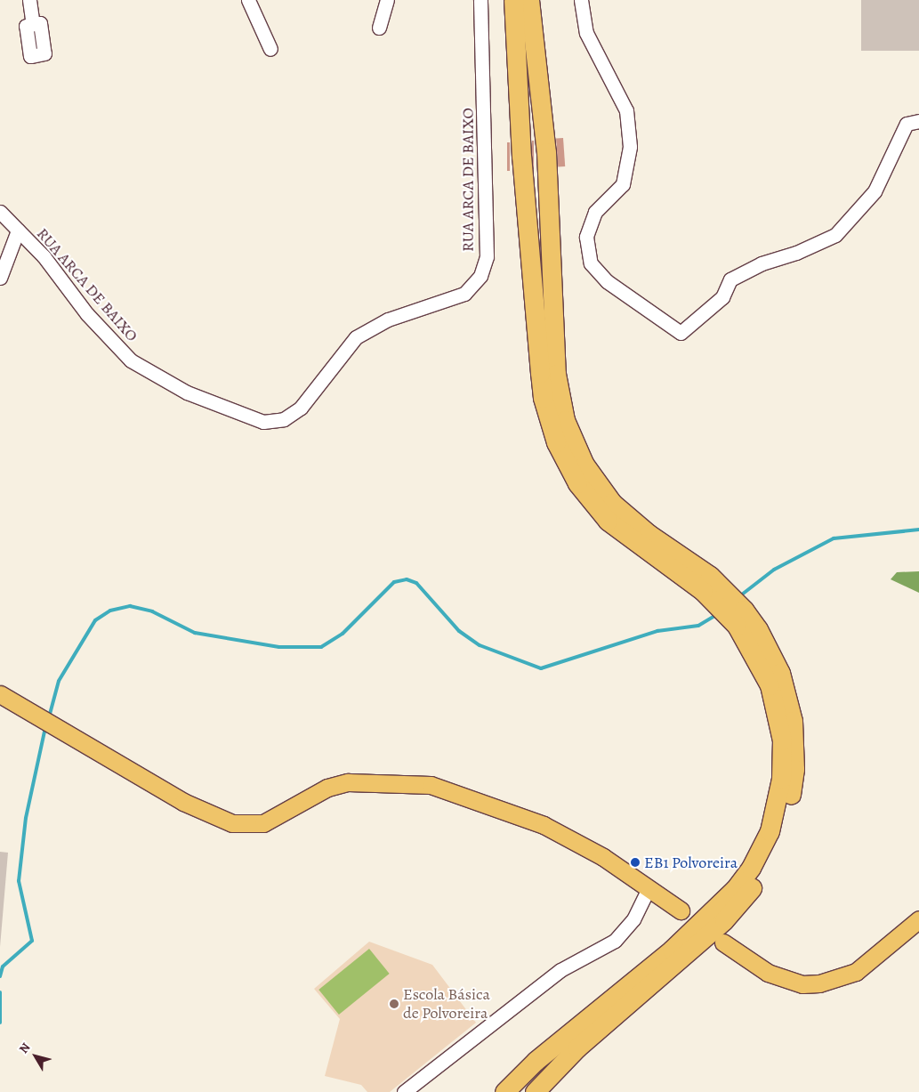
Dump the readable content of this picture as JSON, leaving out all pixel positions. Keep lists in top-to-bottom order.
{
  "streets": {
    "street": ["RUA ARCA DE BAIXO"]
  },
  "places": ["EB1 Polvoreira", "Escola Básica de Polvoreira"],
  "north": "top left"
}
